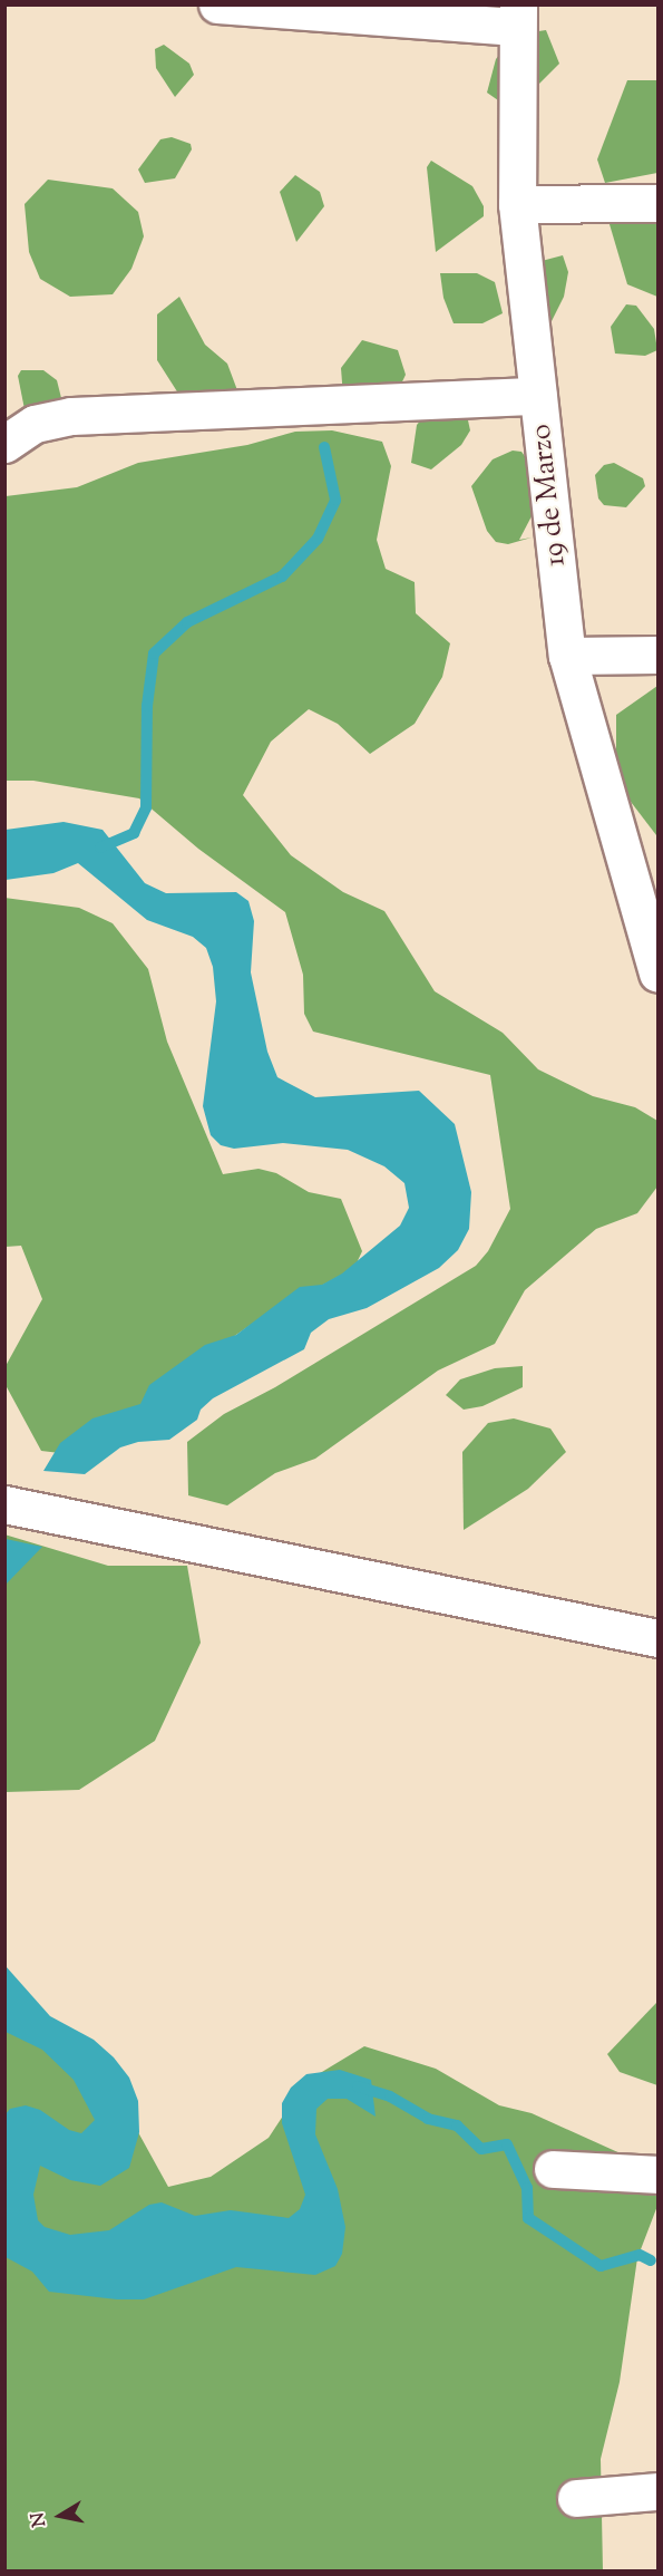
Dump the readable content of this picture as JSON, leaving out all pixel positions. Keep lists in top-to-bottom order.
{
  "streets": {
    "street": ["19 de Marzo"]
  },
  "north": "left"
}
